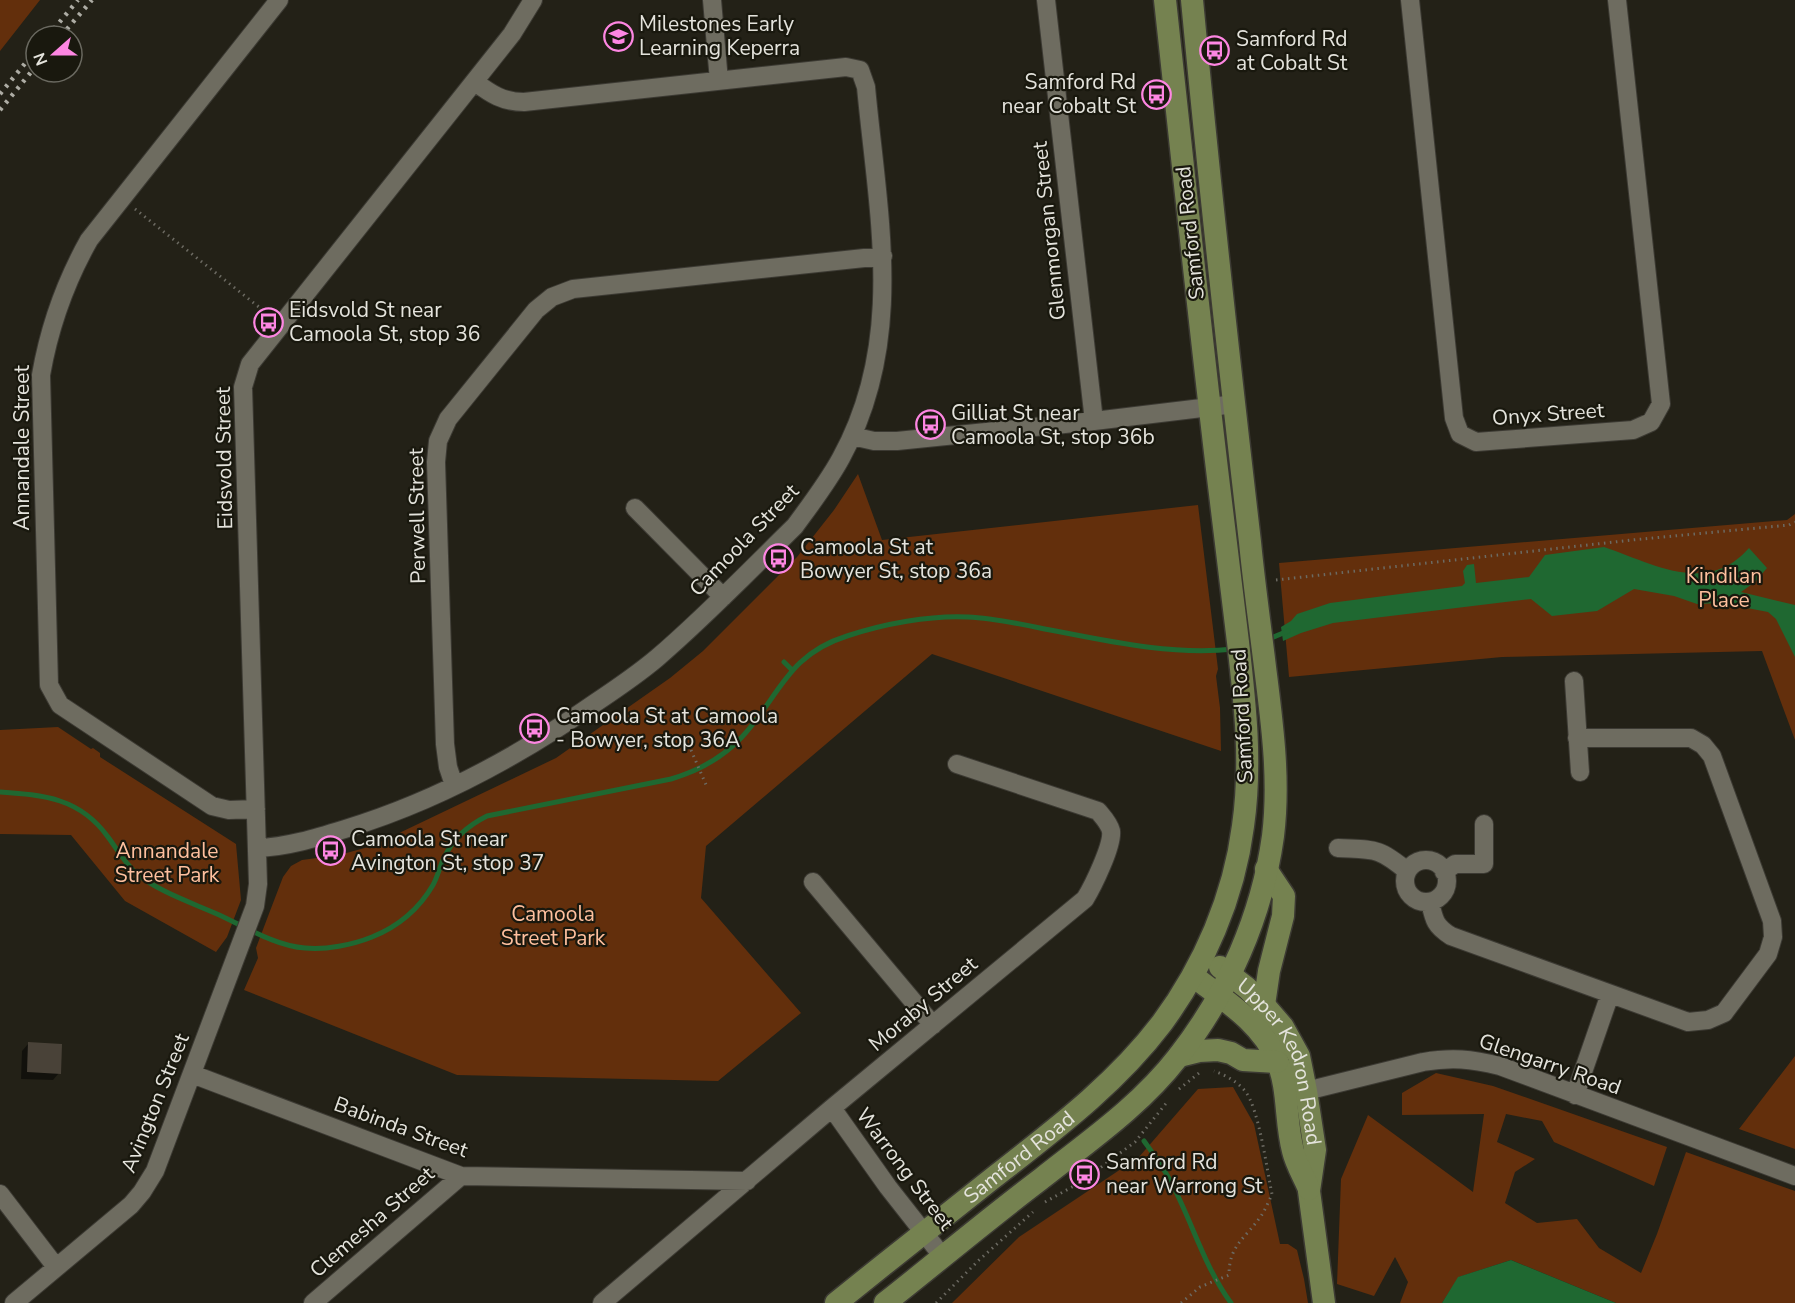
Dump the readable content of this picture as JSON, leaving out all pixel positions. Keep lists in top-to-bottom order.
{
  "streets": {
    "main road": ["Samford Road", "Upper Kedron Road"],
    "street": [
      "Glenmorgan Street",
      "Onyx Street",
      "Annandale Street",
      "Eidsvold Street",
      "Perwell Street",
      "Camoola Street",
      "Moraby Street",
      "Glengarry Road",
      "Avington Street",
      "Babinda Street",
      "Warrong Street",
      "Clemesha Street"
    ]
  },
  "crossings": [
    ["Samford Road", "Upper Kedron Road"],
    ["Samford Road", "Warrong Street"],
    ["Annandale Street", "Eidsvold Street"],
    ["Eidsvold Street", "Camoola Street"],
    ["Eidsvold Street", "Avington Street"],
    ["Perwell Street", "Camoola Street"],
    ["Moraby Street", "Babinda Street"],
    ["Moraby Street", "Warrong Street"],
    ["Glengarry Road", "Upper Kedron Road"],
    ["Avington Street", "Babinda Street"],
    ["Babinda Street", "Clemesha Street"]
  ],
  "parks": ["Kindilan Place", "Annandale Street Park", "Camoola Street Park"],
  "places": {
    "school or university": ["Milestones Early Learning Keperra"],
    "bus stop": [
      "Samford Rd at Cobalt St",
      "Samford Rd near Cobalt St",
      "Eidsvold St near Camoola St, stop 36",
      "Gilliat St near Camoola St, stop 36b",
      "Camoola St at Bowyer St, stop 36a",
      "Camoola St at Camoola - Bowyer, stop 36A",
      "Camoola St near Avington St, stop 37",
      "Samford Rd near Warrong St"
    ]
  },
  "north": "left"
}
